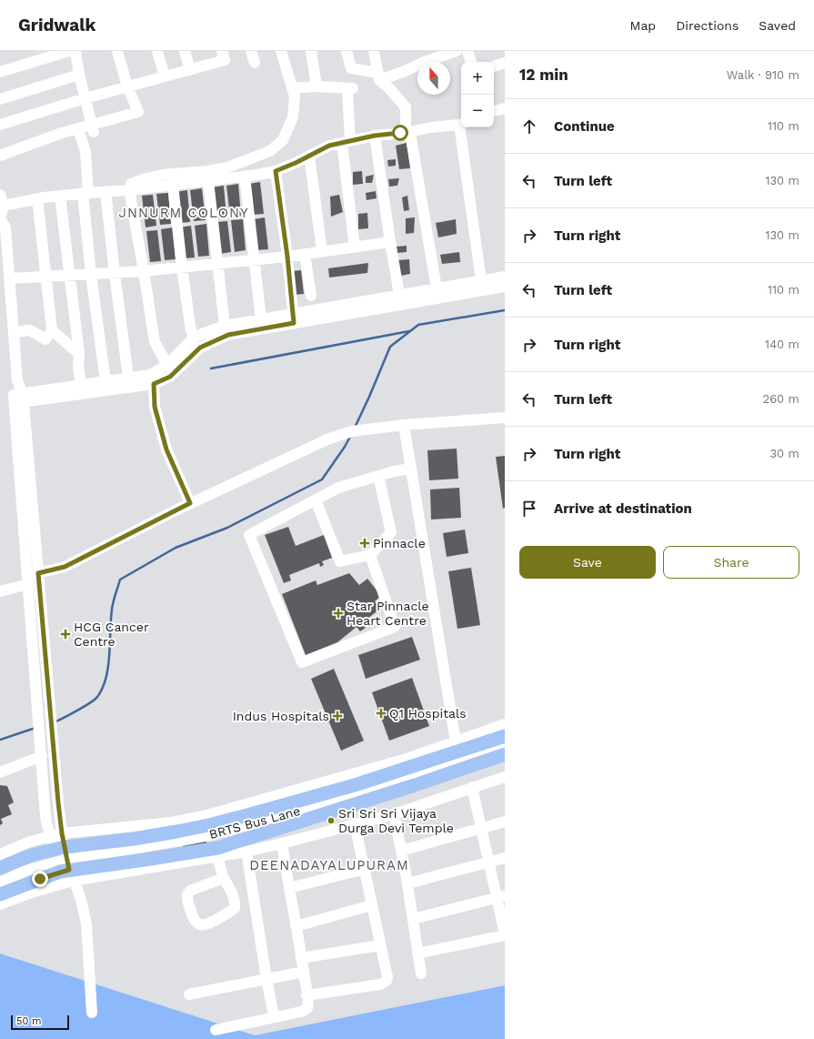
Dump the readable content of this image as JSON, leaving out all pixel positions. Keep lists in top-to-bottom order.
{
  "streets": {
    "street": ["BRTS Bus Lane"]
  },
  "districts": ["JNNURM COLONY", "DEENADAYALUPURAM"],
  "places": {
    "health": [
      "Pinnacle",
      "Star Pinnacle Heart Centre",
      "HCG Cancer Centre",
      "Q1 Hospitals",
      "Indus Hospitals"
    ],
    "other": ["Sri Sri Sri Vijaya Durga Devi Temple"]
  },
  "scale_bar": "50 m",
  "north": "top",
  "page": {
    "header": "Gridwalk",
    "nav": ["Map", "Directions", "Saved"],
    "heading": ["12 min", "Walk · 910 m"],
    "map_buttons": ["+", "−"],
    "list": [
      ["Continue", "110 m"],
      ["Turn left", "130 m"],
      ["Turn right", "130 m"],
      ["Turn left", "110 m"],
      ["Turn right", "140 m"],
      ["Turn left", "260 m"],
      ["Turn right", "30 m"],
      "Arrive at destination"
    ],
    "buttons": ["Save", "Share"],
    "scale": "50 m"
  }
}
